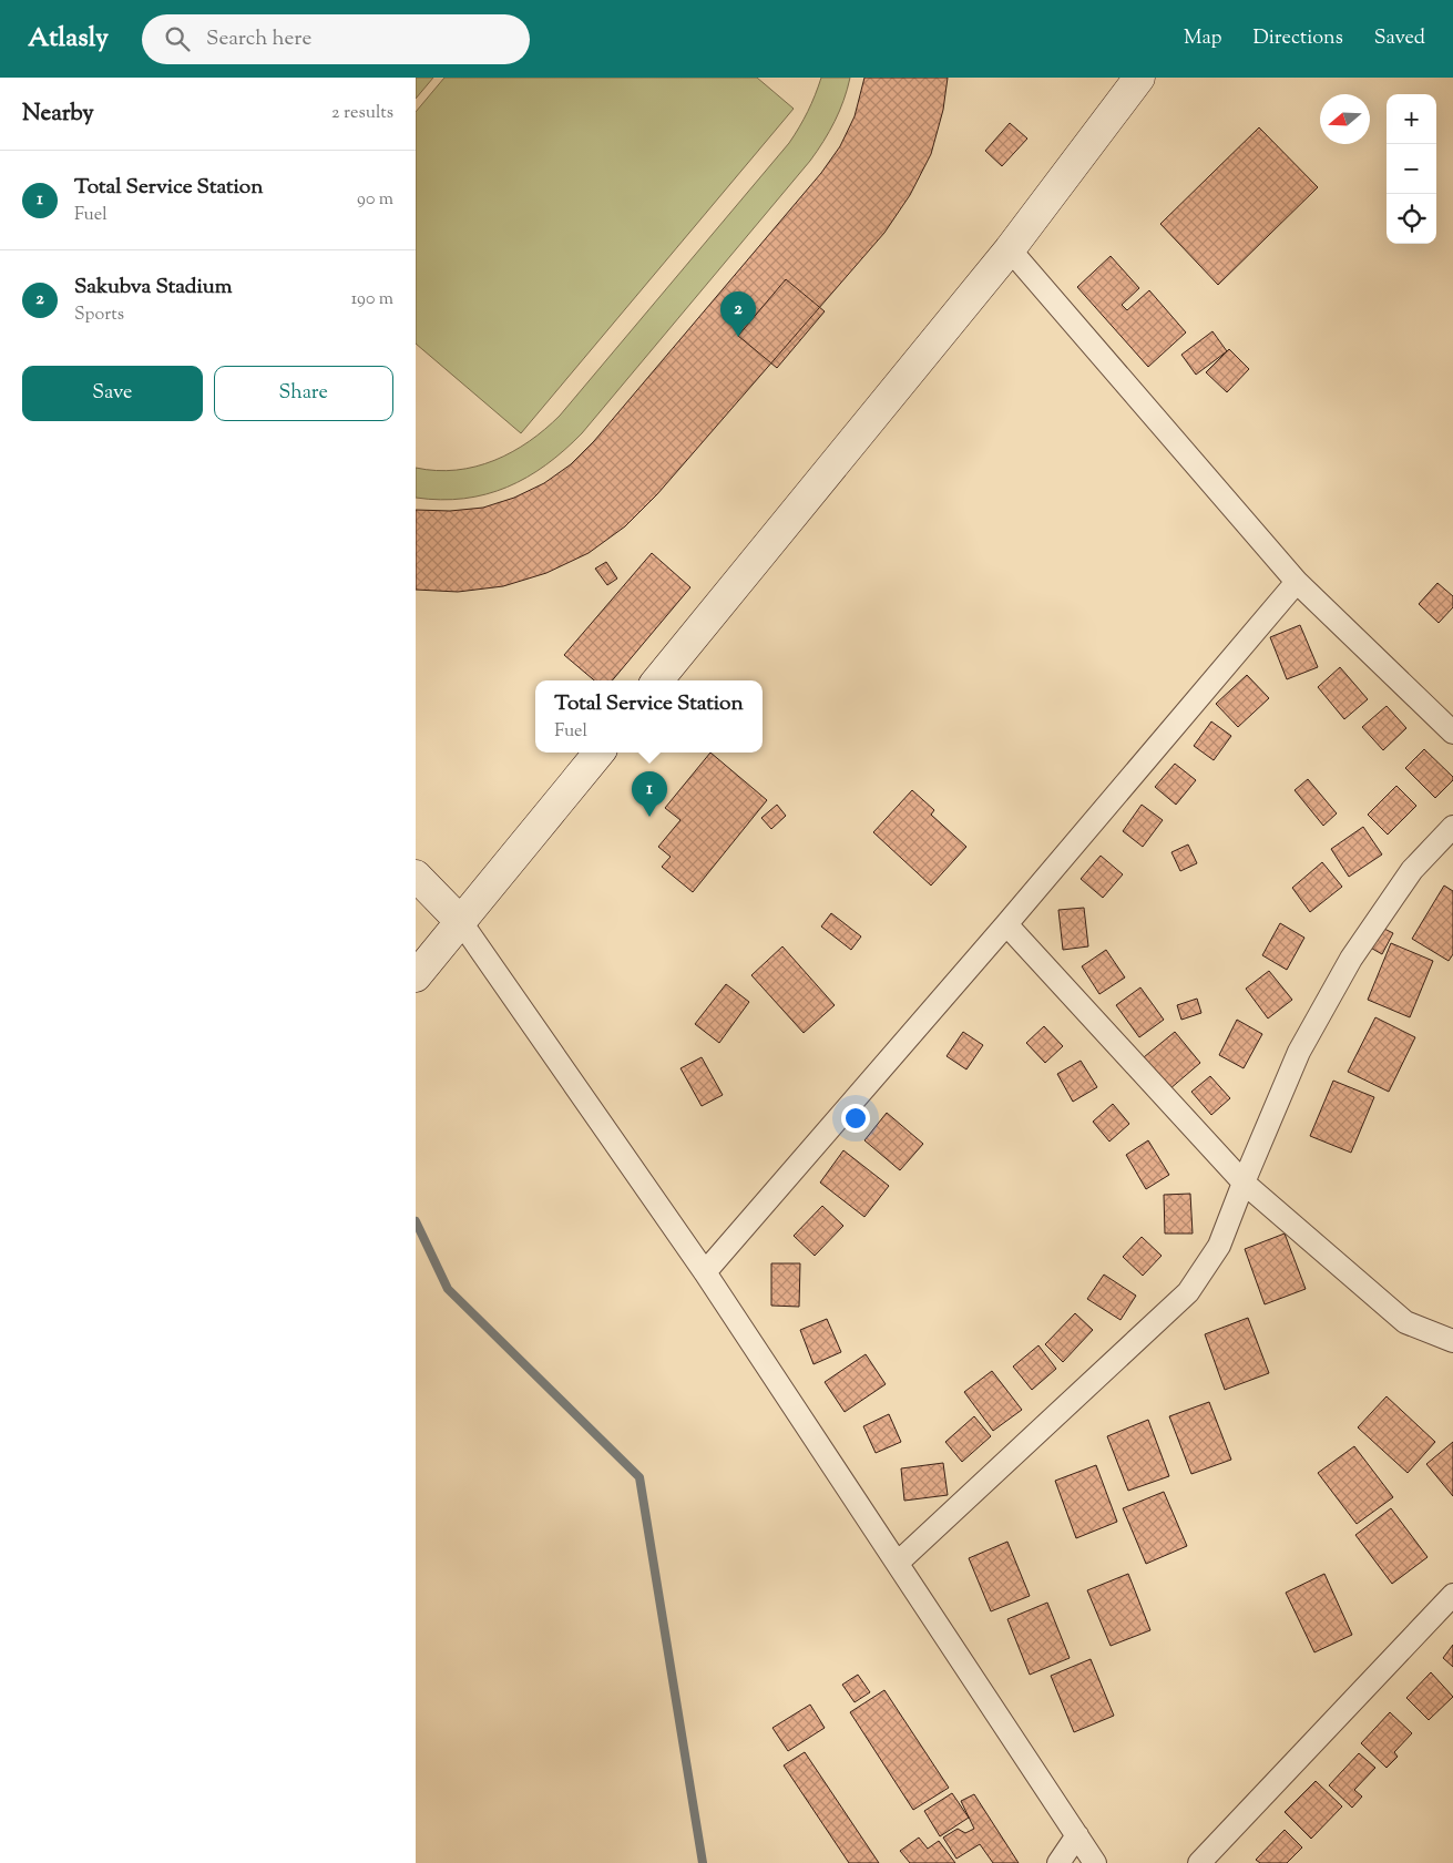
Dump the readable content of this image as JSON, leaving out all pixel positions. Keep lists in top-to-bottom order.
{
  "north": "left",
  "page": {
    "header": "Atlasly",
    "search": "Search here",
    "nav": ["Map", "Directions", "Saved"],
    "heading": ["Nearby", "2 results"],
    "map_buttons": ["+", "−"],
    "list": [
      {
        "mark": "1",
        "name": "Total Service Station",
        "note": "Fuel",
        "value": "90 m"
      },
      {
        "mark": "2",
        "name": "Sakubva Stadium",
        "note": "Sports",
        "value": "190 m"
      }
    ],
    "pins": ["2", "1"],
    "buttons": ["Save", "Share"],
    "popup": ["Total Service Station", "Fuel"]
  }
}
